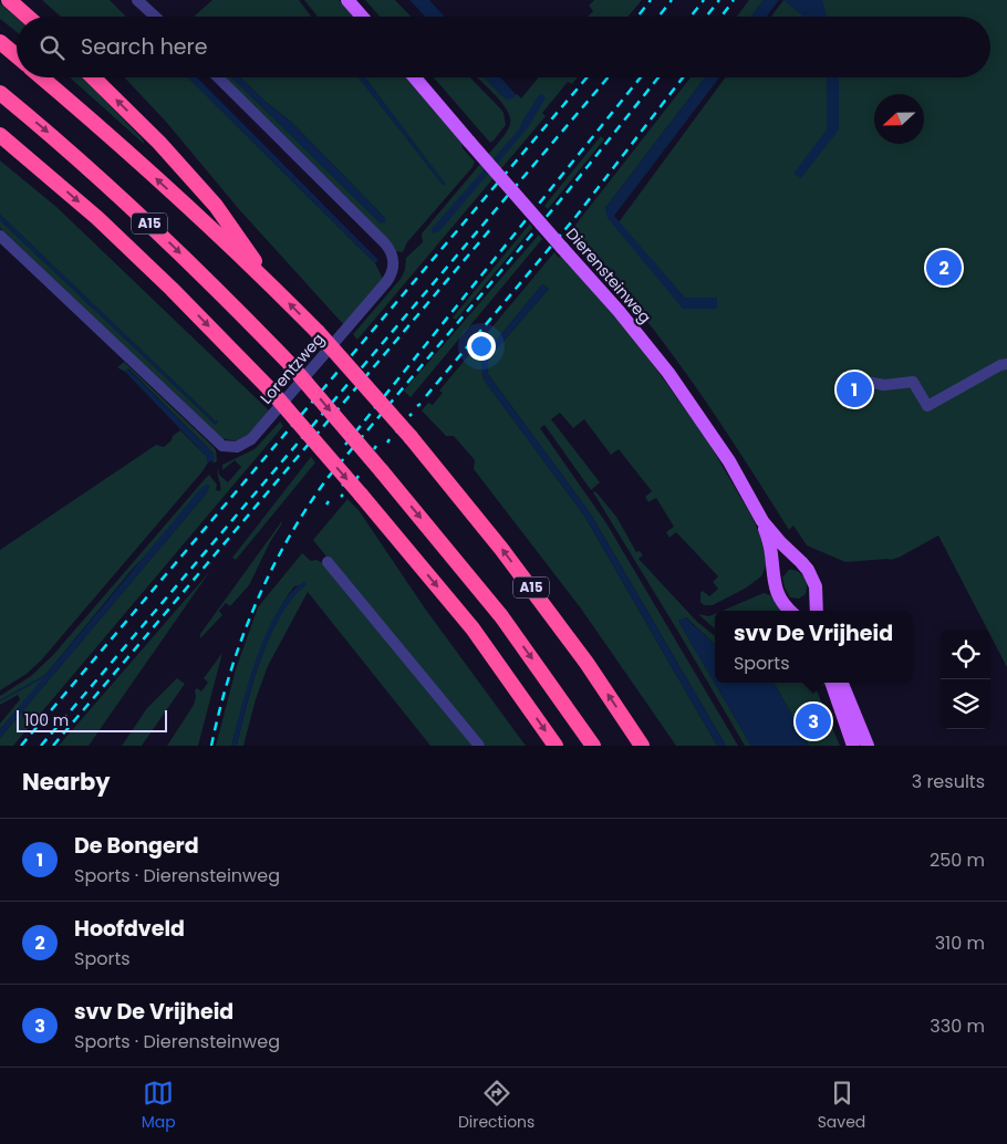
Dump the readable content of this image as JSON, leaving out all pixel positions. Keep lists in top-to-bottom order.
{
  "streets": {
    "highway": ["A15"],
    "main road": ["Dierensteinweg"],
    "street": ["Lorentzweg"]
  },
  "scale_bar": "100 m",
  "north": "left",
  "page": {
    "search": "Search here",
    "pins": ["2", "1", "3"],
    "popup": ["svv De Vrijheid", "Sports"],
    "scale": "100 m",
    "heading": ["Nearby", "3 results"],
    "list": [
      {
        "mark": "1",
        "name": "De Bongerd",
        "note": "Sports · Dierensteinweg",
        "value": "250 m"
      },
      {
        "mark": "2",
        "name": "Hoofdveld",
        "note": "Sports",
        "value": "310 m"
      },
      {
        "mark": "3",
        "name": "svv De Vrijheid",
        "note": "Sports · Dierensteinweg",
        "value": "330 m"
      }
    ],
    "nav": ["Map", "Directions", "Saved"]
  }
}
